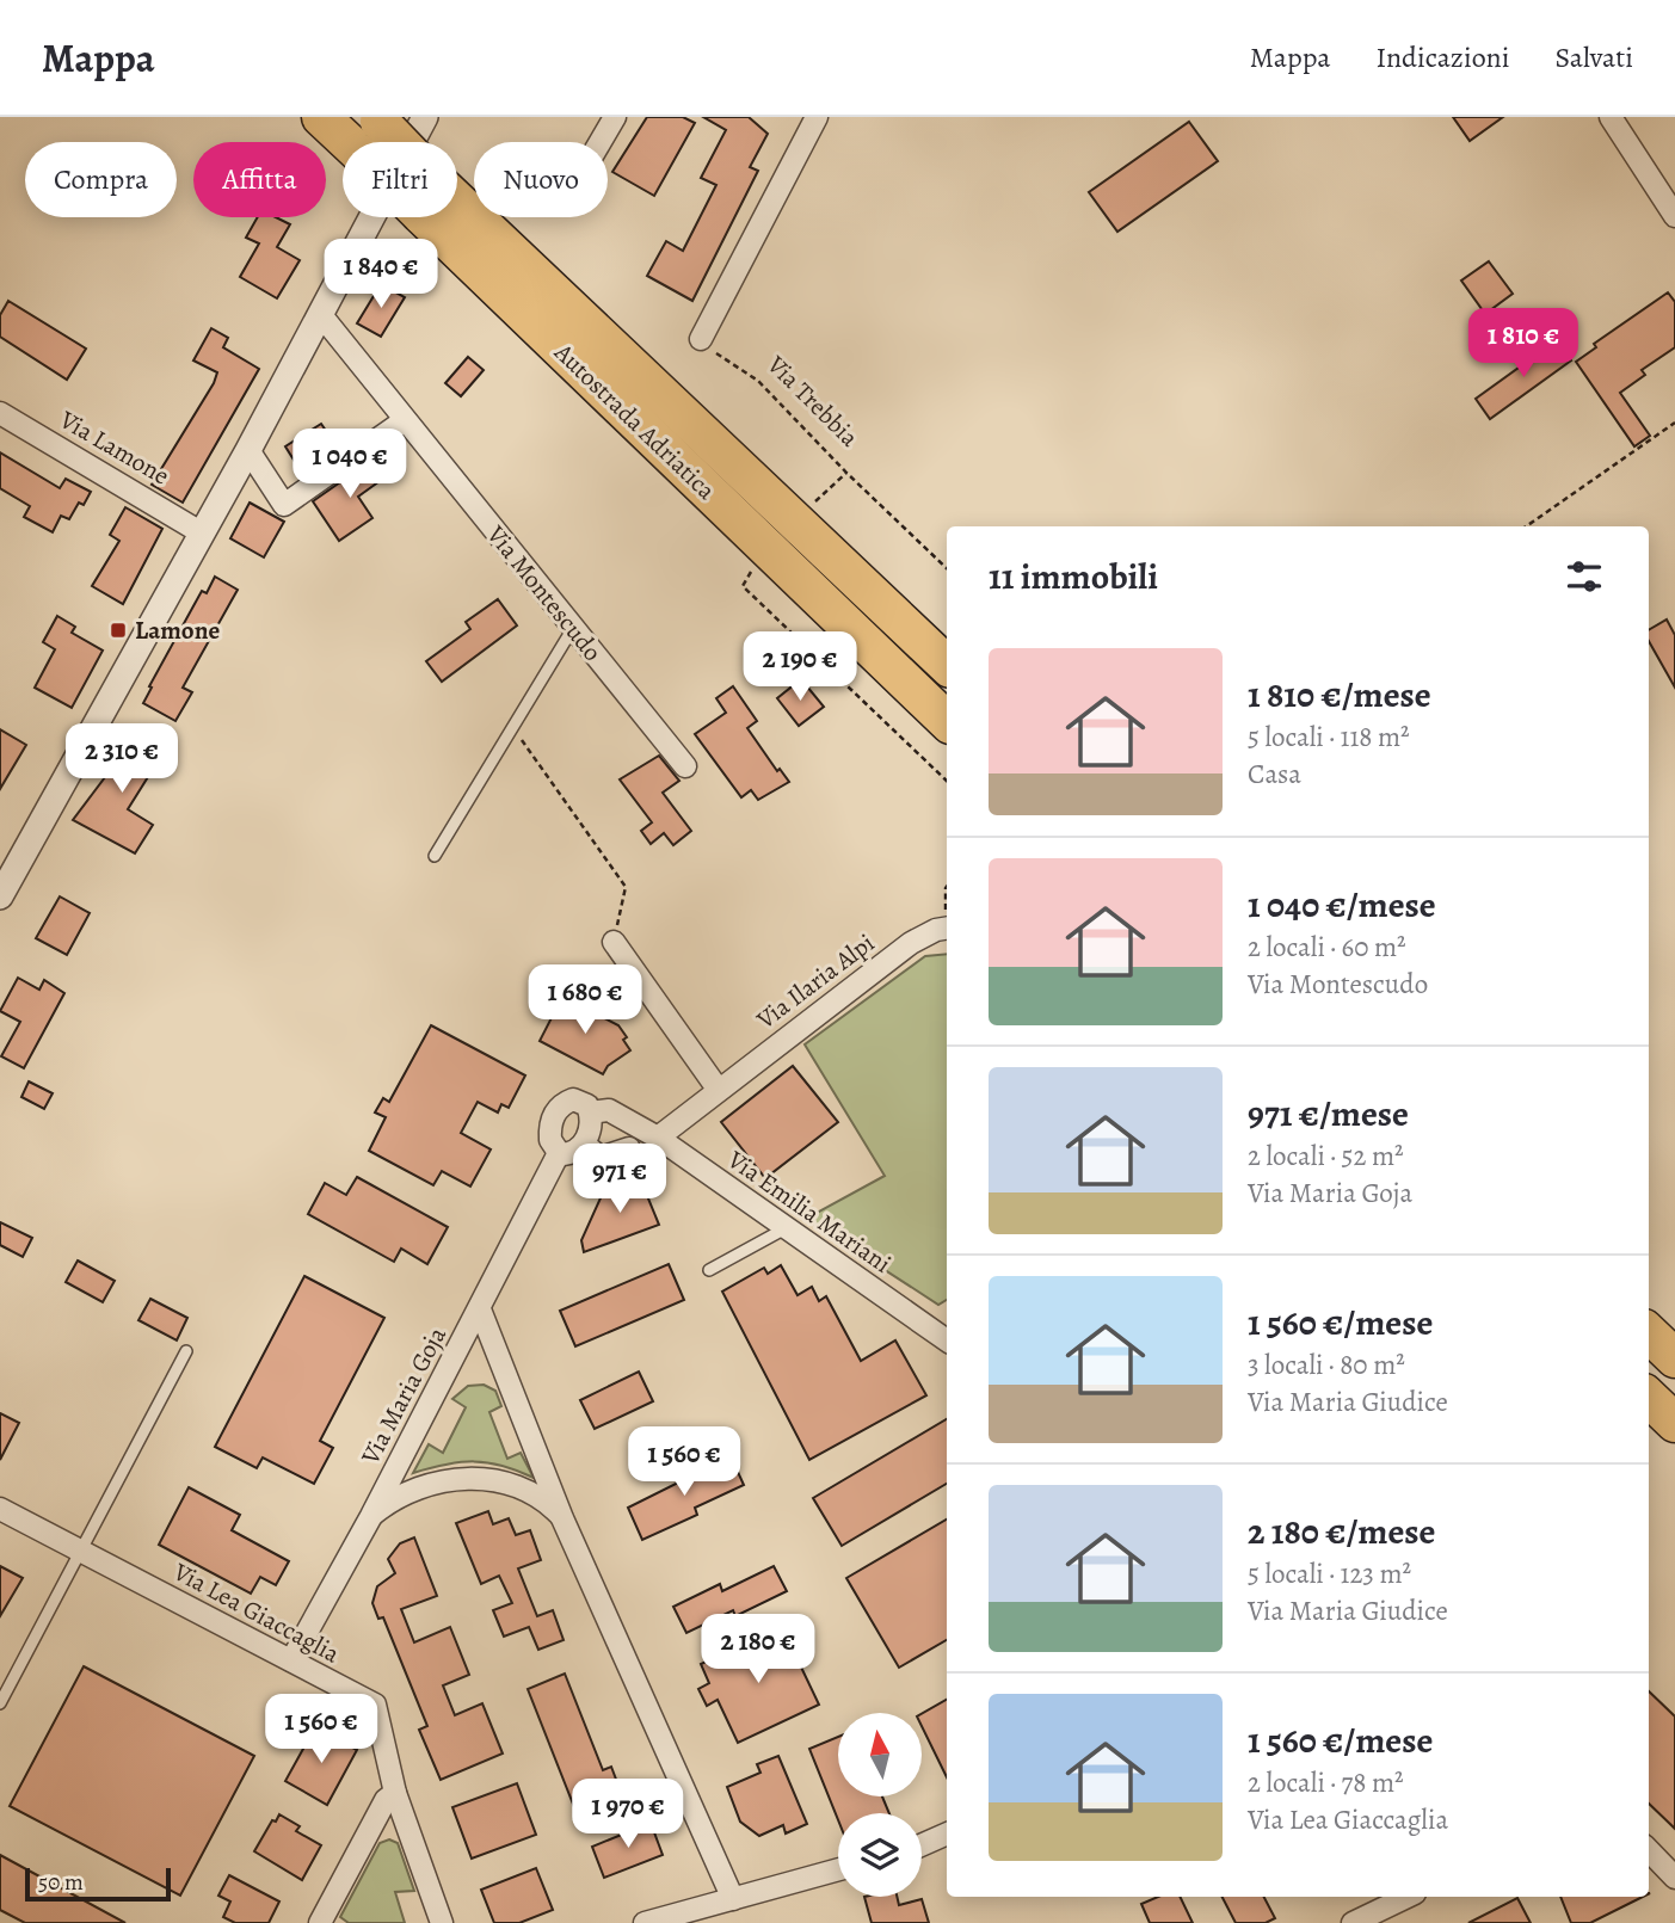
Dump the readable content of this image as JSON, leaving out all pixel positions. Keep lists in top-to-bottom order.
{
  "streets": {
    "highway": ["Autostrada Adriatica"],
    "street": [
      "Via Lamone",
      "Via Montescudo",
      "Via Ilaria Alpi",
      "Via Emilia Mariani",
      "Via Maria Goja",
      "Via Lea Giaccaglia"
    ],
    "path": ["Via Trebbia"]
  },
  "crossings": [
    ["Via Ilaria Alpi", "Via Emilia Mariani"],
    ["Via Emilia Mariani", "Via Maria Goja"],
    ["Via Maria Goja", "Via Lea Giaccaglia"]
  ],
  "places": {
    "transit": ["Lamone"]
  },
  "scale_bar": "50 m",
  "north": "top",
  "page": {
    "header": "Mappa",
    "nav": ["Mappa", "Indicazioni", "Salvati"],
    "chip": [
      "Compra",
      "Affitta",
      "Filtri",
      "Nuovo"
    ],
    "price": [
      "1 840 €",
      "1 810 €",
      "1 040 €",
      "2 190 €",
      "2 310 €",
      "1 680 €",
      "971 €",
      "1 560 €",
      "2 180 €",
      "1 560 €",
      "1 970 €"
    ],
    "heading": "11 immobili",
    "list": [
      {
        "name": "1 810 €/mese",
        "note": "5 locali · 118 m² · Casa"
      },
      {
        "name": "1 040 €/mese",
        "note": "2 locali · 60 m² · Via Montescudo"
      },
      {
        "name": "971 €/mese",
        "note": "2 locali · 52 m² · Via Maria Goja"
      },
      {
        "name": "1 560 €/mese",
        "note": "3 locali · 80 m² · Via Maria Giudice"
      },
      {
        "name": "2 180 €/mese",
        "note": "5 locali · 123 m² · Via Maria Giudice"
      },
      {
        "name": "1 560 €/mese",
        "note": "2 locali · 78 m² · Via Lea Giaccaglia"
      }
    ],
    "scale": "50 m"
  }
}
